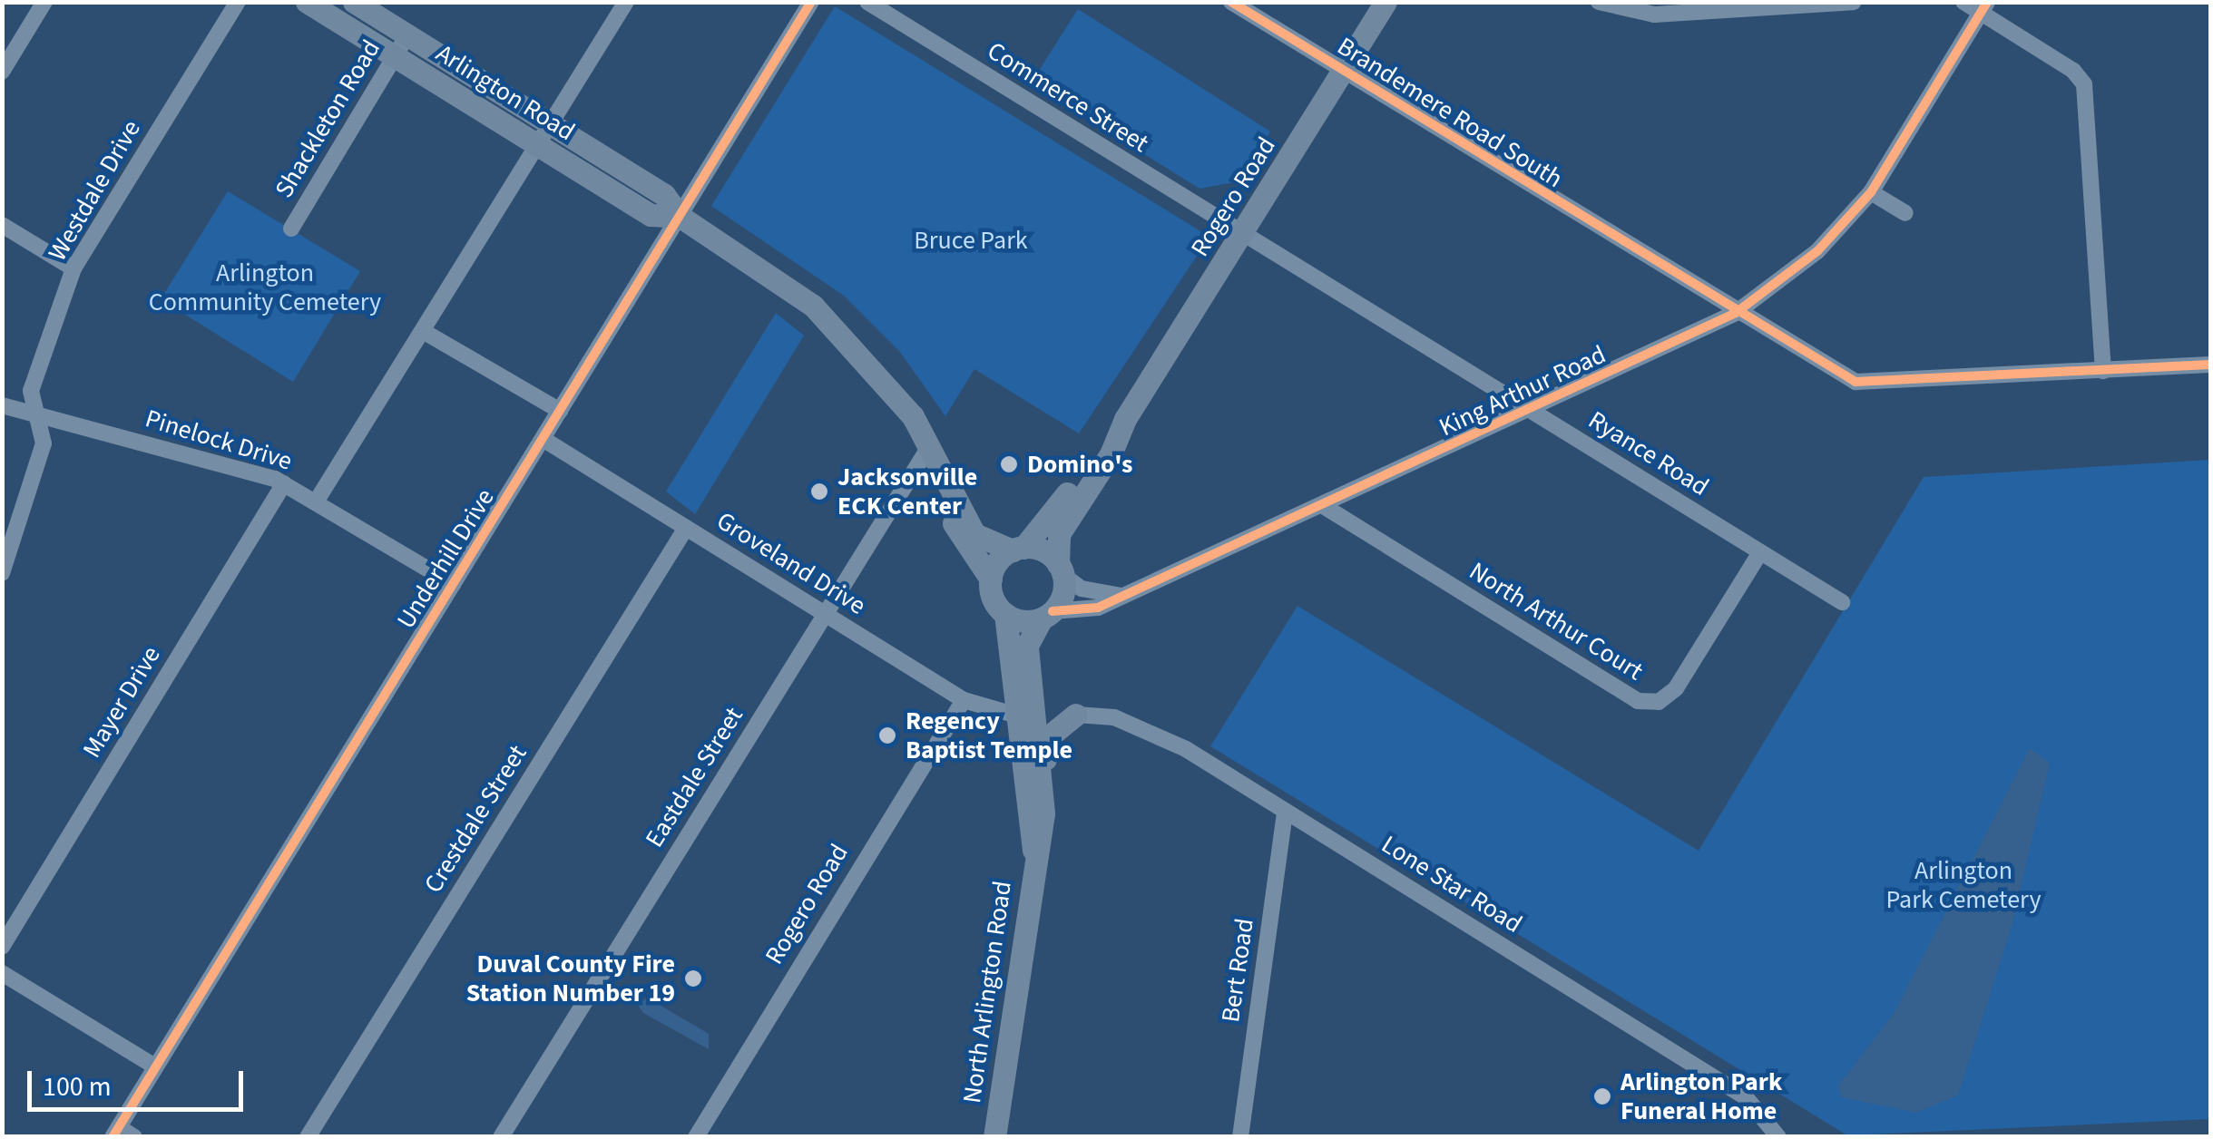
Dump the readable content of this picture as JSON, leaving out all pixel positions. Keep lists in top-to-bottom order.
{
  "streets": {
    "main road": ["Arlington Road", "Rogero Road", "North Arlington Road"],
    "street": [
      "Commerce Street",
      "Brandemere Road South",
      "Shackleton Road",
      "Westdale Drive",
      "King Arthur Road",
      "Pinelock Drive",
      "Ryance Road",
      "Underhill Drive",
      "Groveland Drive",
      "North Arthur Court",
      "Mayer Drive",
      "Eastdale Street",
      "Crestdale Street",
      "Lone Star Road",
      "Bert Road"
    ]
  },
  "crossings": [
    ["Arlington Road", "Shackleton Road"],
    ["Arlington Road", "Rogero Road"],
    ["Arlington Road", "King Arthur Road"],
    ["Arlington Road", "Underhill Drive"],
    ["Arlington Road", "Eastdale Street"],
    ["Arlington Road", "North Arlington Road"],
    ["Commerce Street", "Rogero Road"],
    ["Commerce Street", "Ryance Road"],
    ["Brandemere Road South", "Rogero Road"],
    ["Brandemere Road South", "King Arthur Road"],
    ["Westdale Drive", "Pinelock Drive"],
    ["Rogero Road", "King Arthur Road"],
    ["Rogero Road", "Ryance Road"],
    ["Rogero Road", "Groveland Drive"],
    ["Rogero Road", "North Arlington Road"],
    ["King Arthur Road", "Ryance Road"],
    ["King Arthur Road", "North Arthur Court"],
    ["King Arthur Road", "North Arlington Road"],
    ["Pinelock Drive", "Underhill Drive"],
    ["Pinelock Drive", "Mayer Drive"],
    ["Ryance Road", "North Arthur Court"],
    ["Underhill Drive", "Groveland Drive"],
    ["Groveland Drive", "Eastdale Street"],
    ["Groveland Drive", "Crestdale Street"],
    ["Groveland Drive", "North Arlington Road"],
    ["Lone Star Road", "Bert Road"]
  ],
  "parks": ["Bruce Park", "Arlington Community Cemetery", "Arlington Park Cemetery"],
  "places": [
    "Domino's",
    "Jacksonville ECK Center",
    "Regency Baptist Temple",
    "Duval County Fire Station Number 19",
    "Arlington Park Funeral Home"
  ],
  "scale_bar": "100 m"
}
